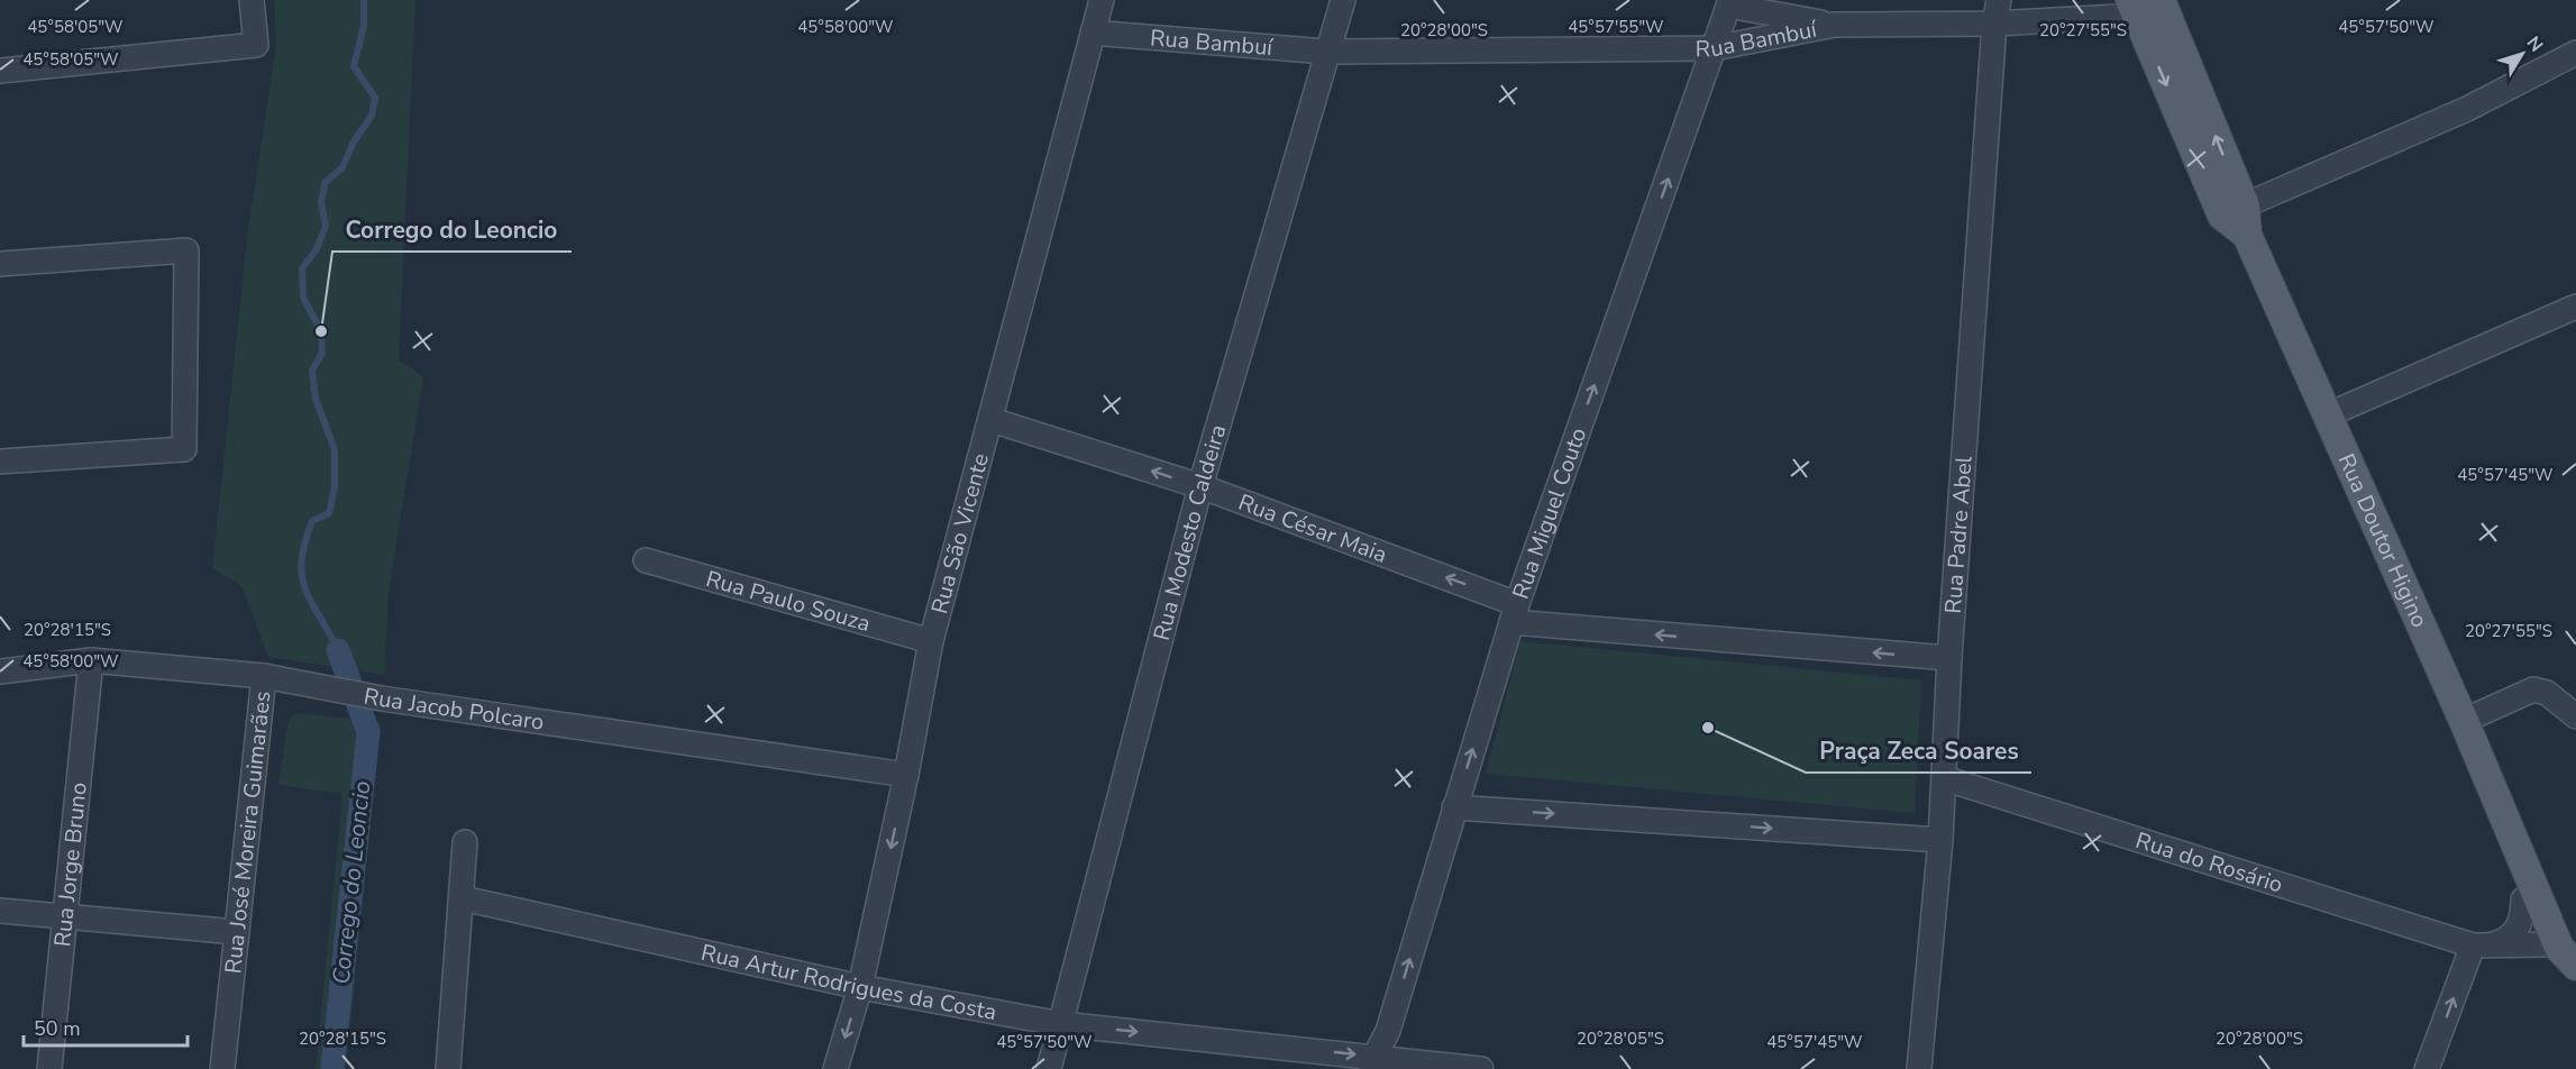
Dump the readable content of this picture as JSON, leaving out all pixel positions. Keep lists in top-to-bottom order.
{
  "streets": {
    "main road": ["Rua Doutor Higino"],
    "street": [
      "Rua Bambuí",
      "Rua Miguel Couto",
      "Rua César Maia",
      "Rua São Vicente",
      "Rua Modesto Caldeira",
      "Rua Padre Abel",
      "Rua Paulo Souza",
      "Rua Jacob Polcaro",
      "Rua José Moreira Guimarães",
      "Rua do Rosário",
      "Rua Jorge Bruno",
      "Rua Artur Rodrigues da Costa"
    ]
  },
  "crossings": [
    ["Rua Bambuí", "Rua Miguel Couto"],
    ["Rua Bambuí", "Rua São Vicente"],
    ["Rua Bambuí", "Rua Modesto Caldeira"],
    ["Rua Bambuí", "Rua Padre Abel"],
    ["Rua Bambuí", "Rua Doutor Higino"],
    ["Rua Miguel Couto", "Rua César Maia"],
    ["Rua Miguel Couto", "Rua Artur Rodrigues da Costa"],
    ["Rua César Maia", "Rua São Vicente"],
    ["Rua César Maia", "Rua Modesto Caldeira"],
    ["Rua César Maia", "Rua Padre Abel"],
    ["Rua São Vicente", "Rua Paulo Souza"],
    ["Rua São Vicente", "Rua Jacob Polcaro"],
    ["Rua São Vicente", "Rua Artur Rodrigues da Costa"],
    ["Rua Modesto Caldeira", "Rua Artur Rodrigues da Costa"],
    ["Rua Padre Abel", "Rua do Rosário"],
    ["Rua Doutor Higino", "Rua do Rosário"],
    ["Rua Jacob Polcaro", "Rua José Moreira Guimarães"],
    ["Rua Jacob Polcaro", "Rua Jorge Bruno"]
  ],
  "one_way": ["Rua Miguel Couto"],
  "water": ["Corrego do Leoncio"],
  "places": ["Corrego do Leoncio", "Praça Zeca Soares"],
  "scale_bar": "50 m",
  "north": "top right",
  "coordinates": [
    "45°58'05\"W",
    "45°58'00\"W",
    "45°57'55\"W",
    "45°57'50\"W",
    "20°28'00\"S",
    "20°27'55\"S",
    "45°57'45\"W",
    "20°28'15\"S",
    "20°28'05\"S"
  ]
}
